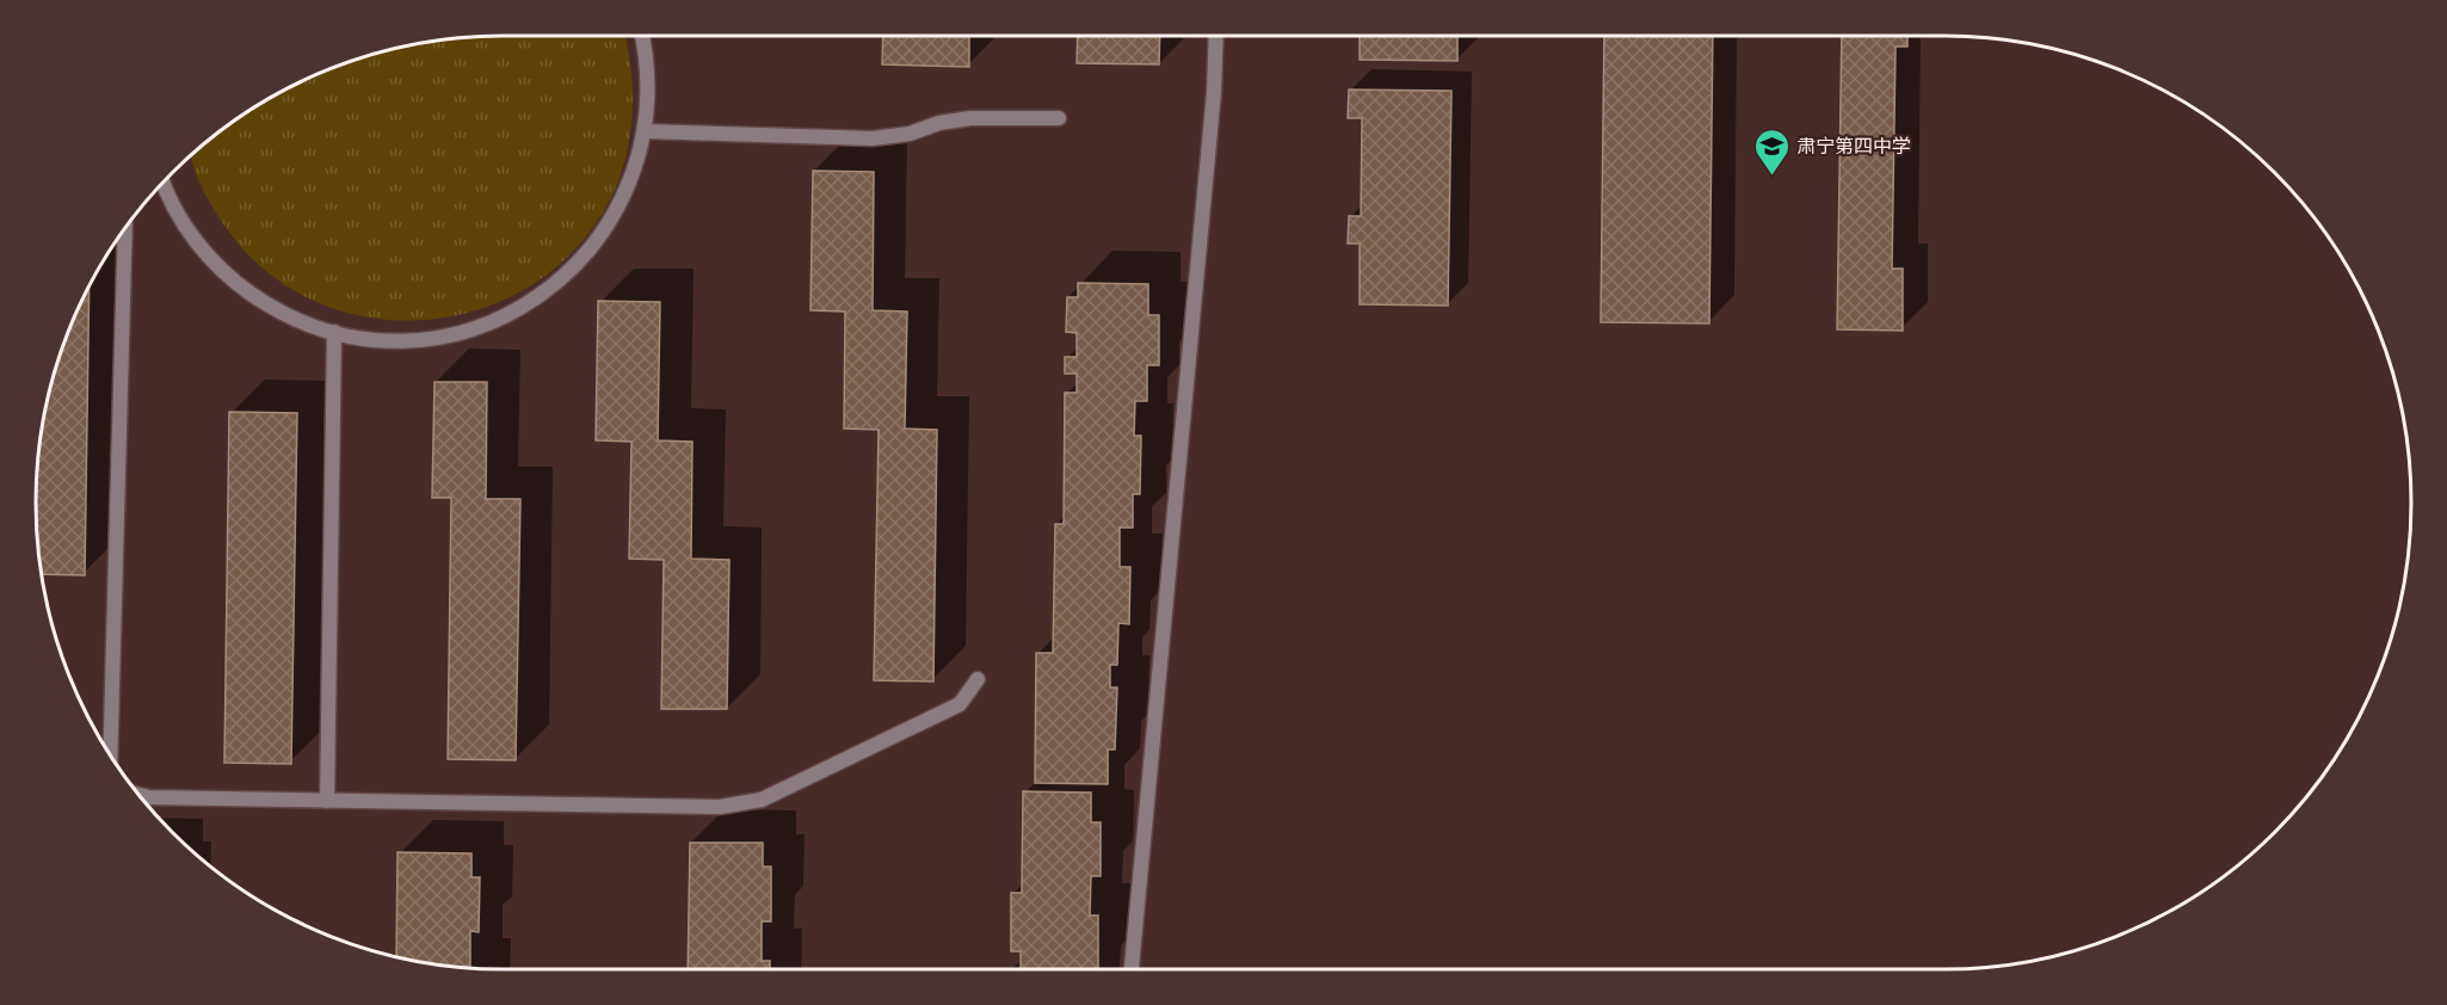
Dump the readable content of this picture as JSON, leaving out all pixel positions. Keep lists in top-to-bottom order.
{
  "places": {
    "school or university": ["肃宁第四中学"]
  }
}
